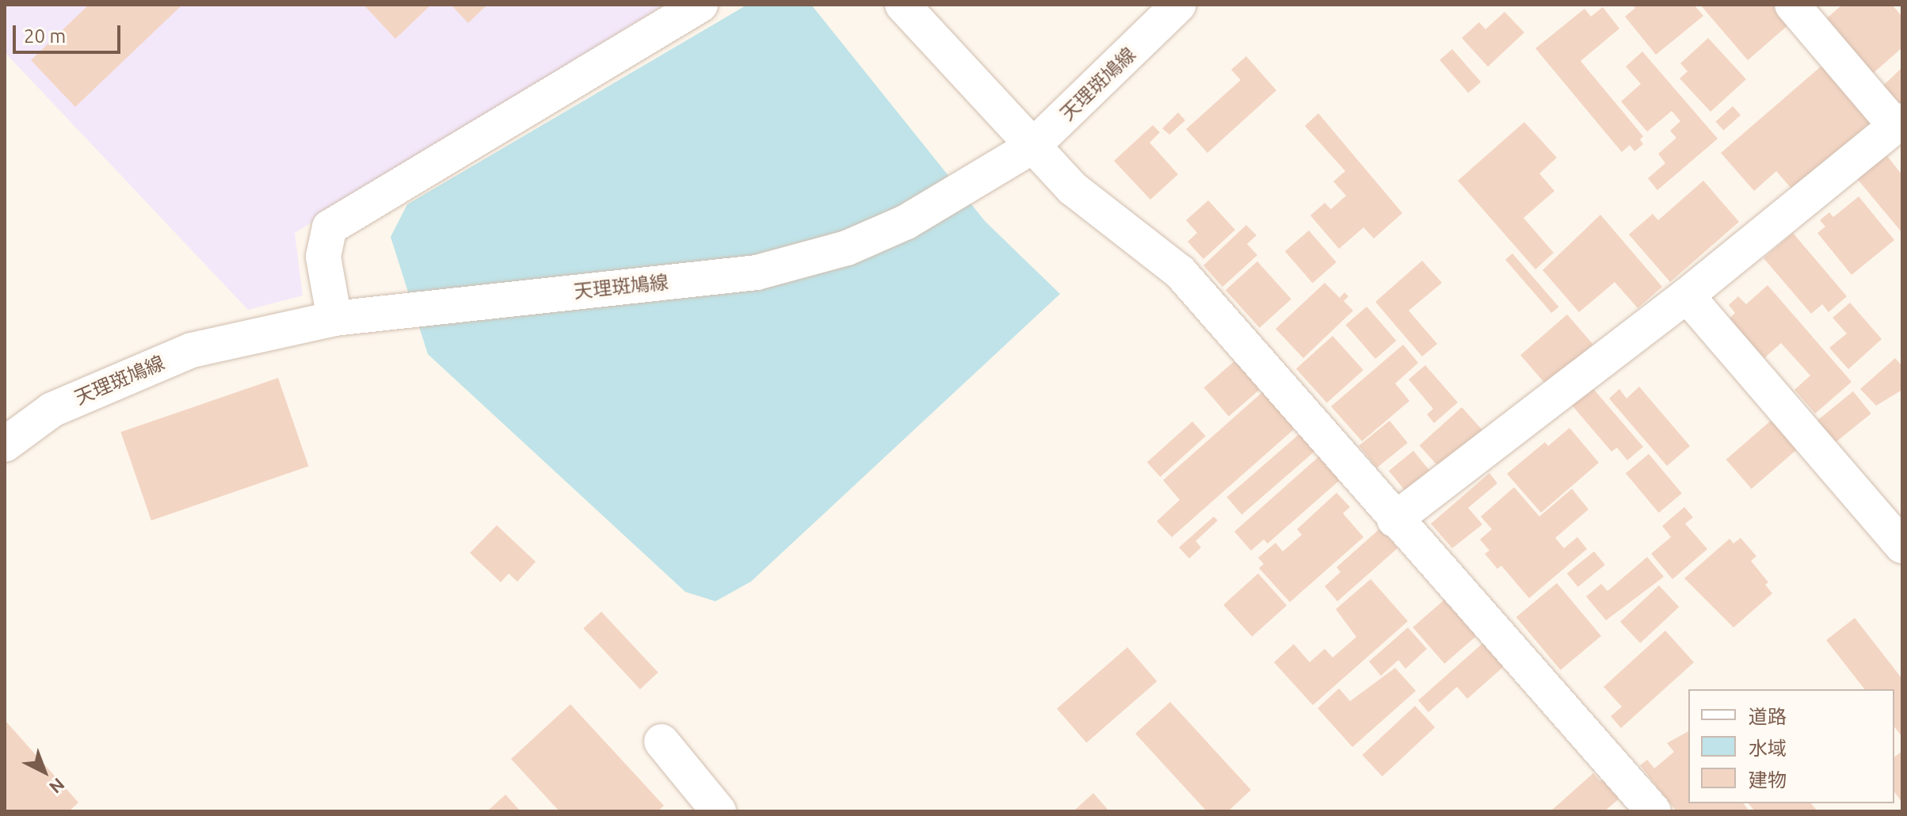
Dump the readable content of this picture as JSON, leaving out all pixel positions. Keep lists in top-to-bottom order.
{
  "streets": {
    "street": ["天理斑鳩線"]
  },
  "legend": ["道路", "水域", "建物"],
  "scale_bar": "20 m",
  "north": "bottom right"
}
